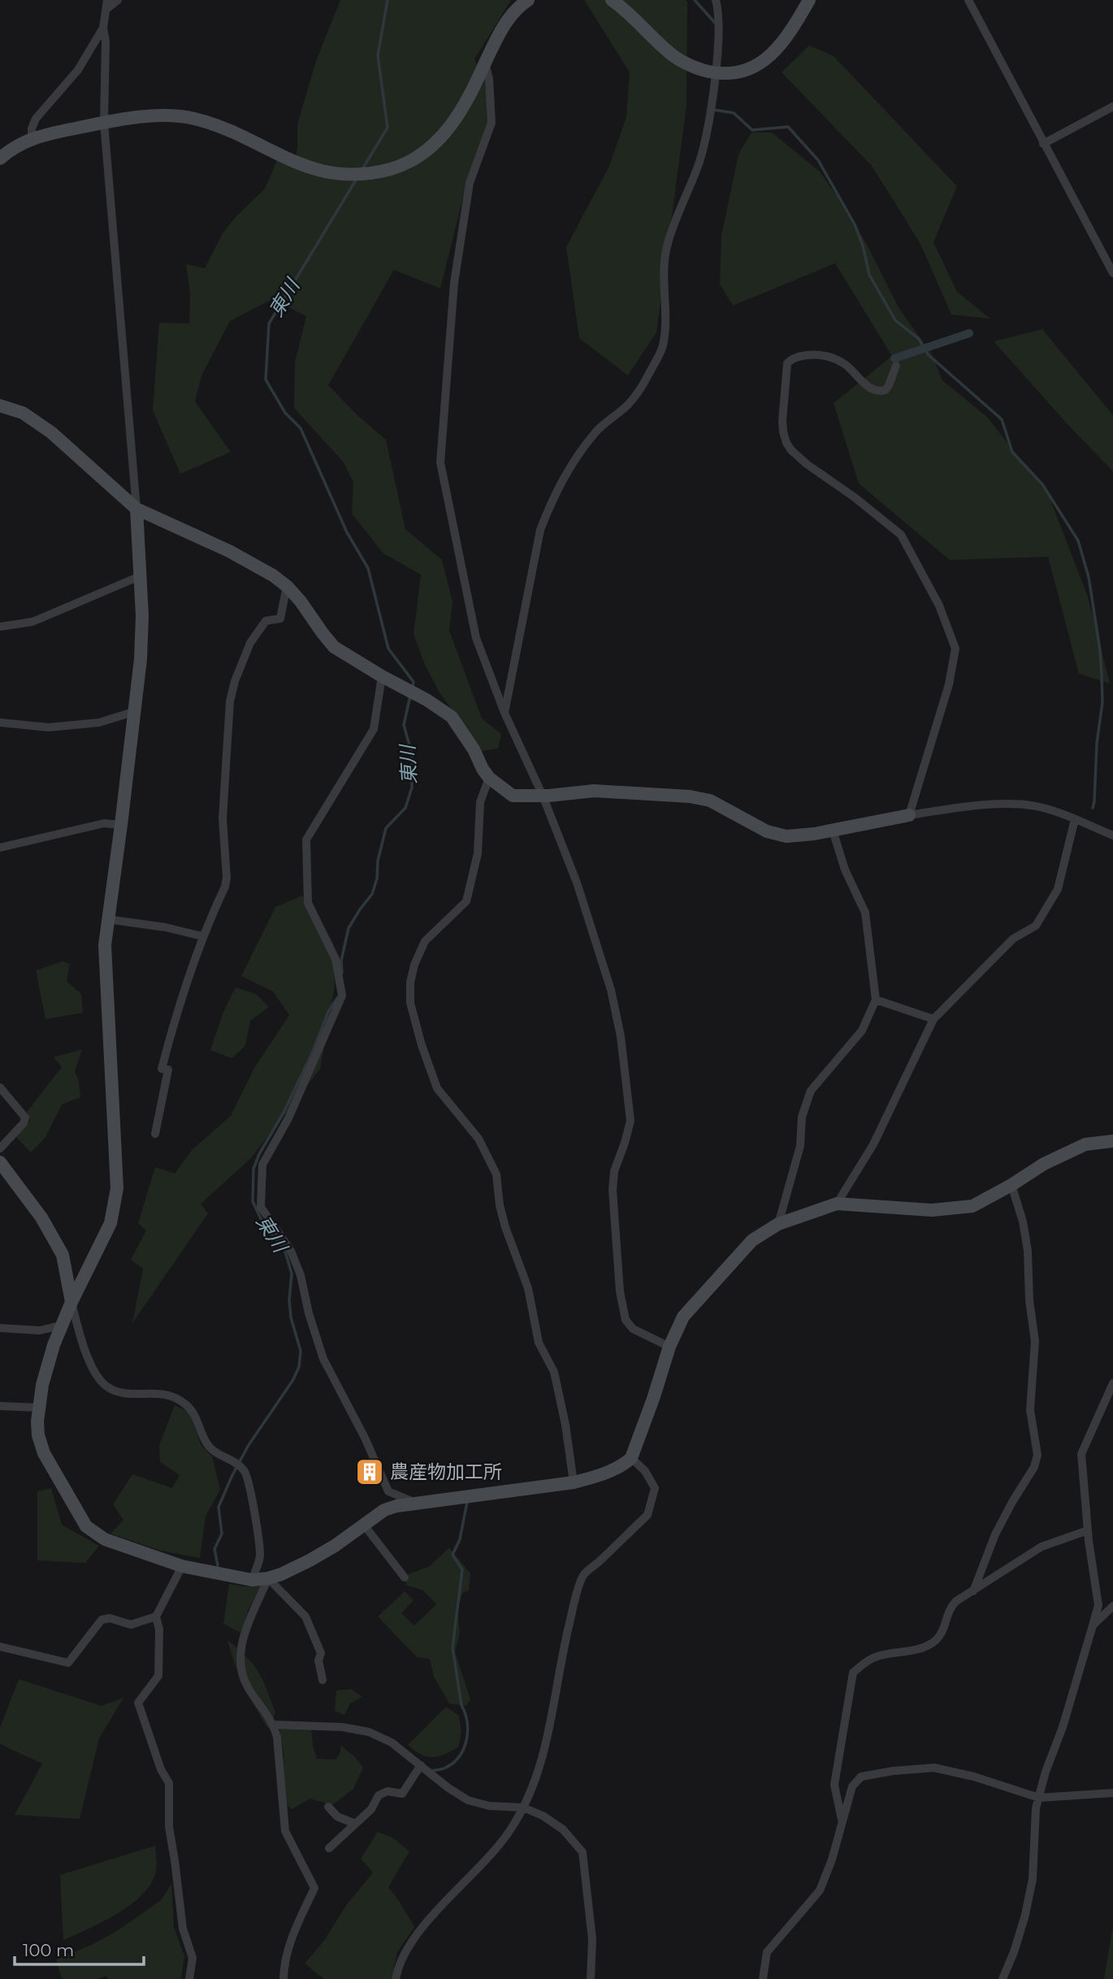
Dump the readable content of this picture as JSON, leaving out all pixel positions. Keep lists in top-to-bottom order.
{
  "water": ["東川"],
  "places": {
    "building": ["農産物加工所"]
  },
  "scale_bar": "100 m"
}
